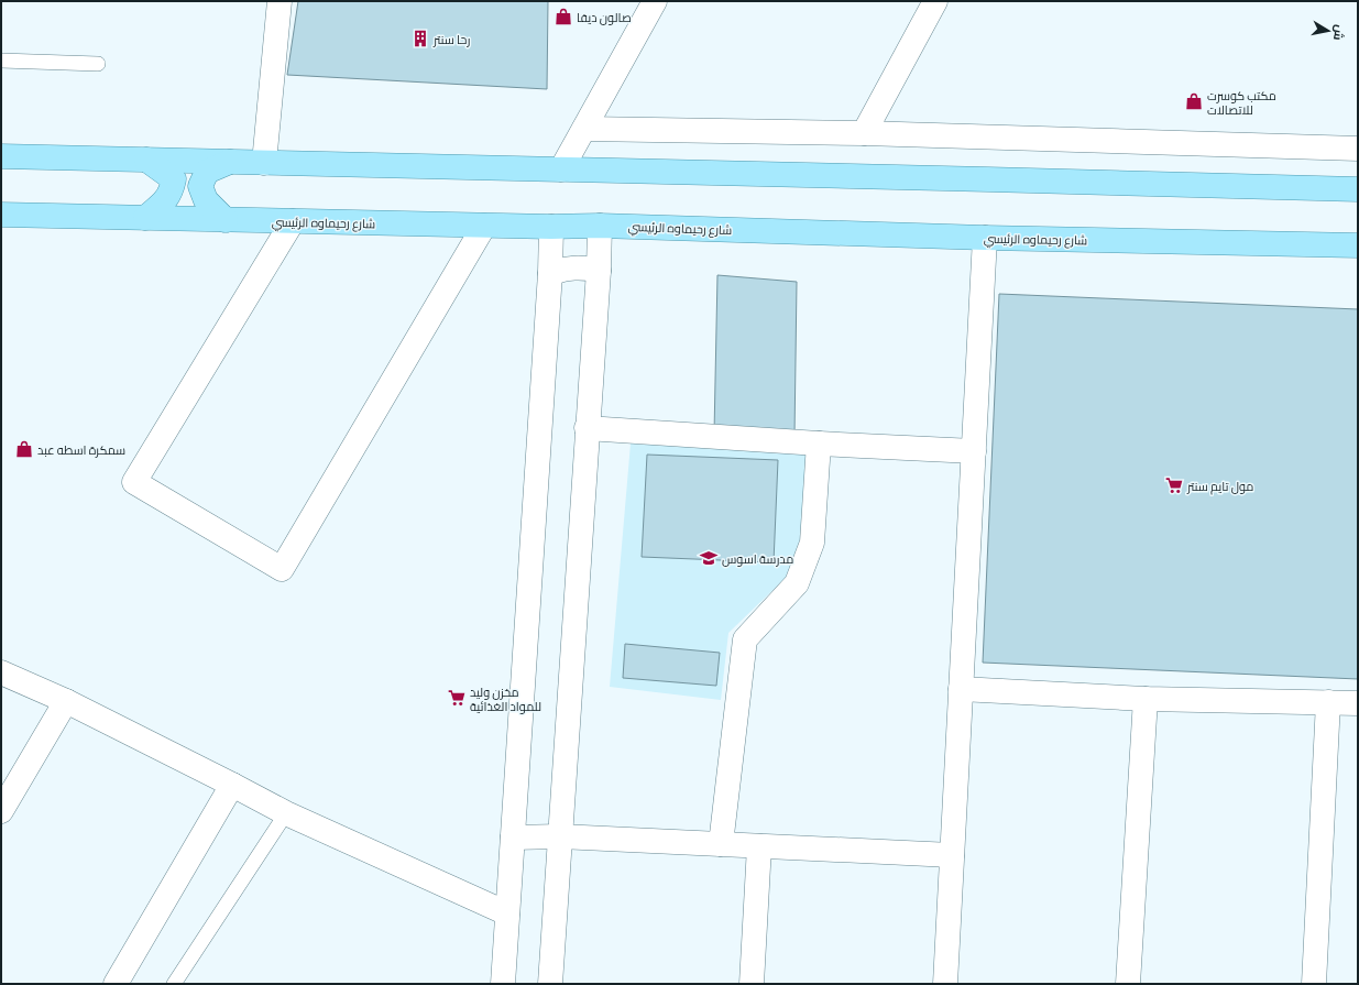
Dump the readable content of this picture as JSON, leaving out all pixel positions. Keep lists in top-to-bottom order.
{
  "streets": {
    "main road": ["شارع رحيماوه الرئيسي"]
  },
  "places": {
    "shop": ["صالون ديفا", "مكتب كوسرت للاتصالات", "سمكرة اسطه عبد"],
    "building": ["رحا سنتر"],
    "supermarket": ["مول تايم سنتر", "مخزن وليد للمواد الغذائية"],
    "school or university": ["مدرسة اسوس"]
  },
  "north": "right"
}
